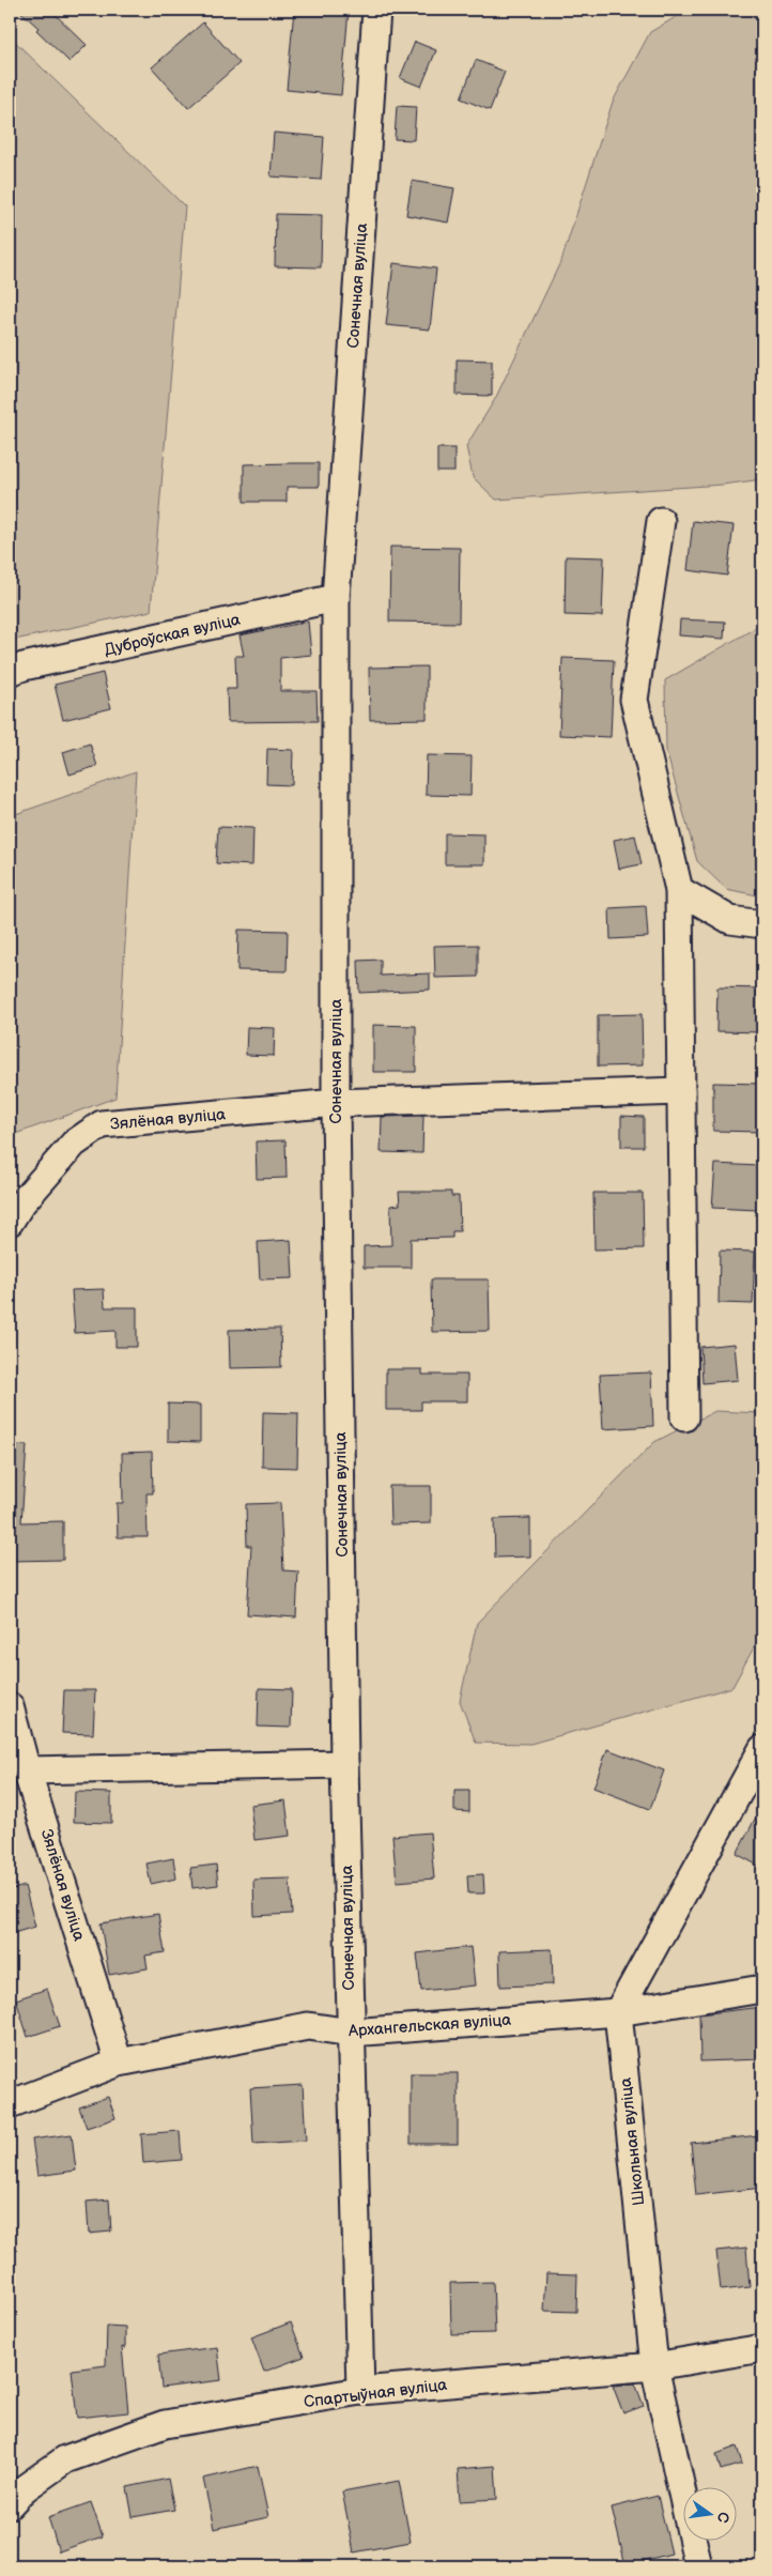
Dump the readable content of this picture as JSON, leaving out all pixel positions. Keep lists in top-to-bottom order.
{
  "streets": {
    "street": [
      "Сонечная вуліца",
      "Дуброўская вуліца",
      "Зялёная вуліца",
      "Архангельская вуліца",
      "Школьная вуліца",
      "Спартыўная вуліца"
    ]
  },
  "crossings": [
    ["Сонечная вуліца", "Дуброўская вуліца"],
    ["Сонечная вуліца", "Зялёная вуліца"],
    ["Сонечная вуліца", "Архангельская вуліца"],
    ["Сонечная вуліца", "Спартыўная вуліца"],
    ["Зялёная вуліца", "Архангельская вуліца"],
    ["Архангельская вуліца", "Школьная вуліца"],
    ["Школьная вуліца", "Спартыўная вуліца"]
  ],
  "north": "right"
}
